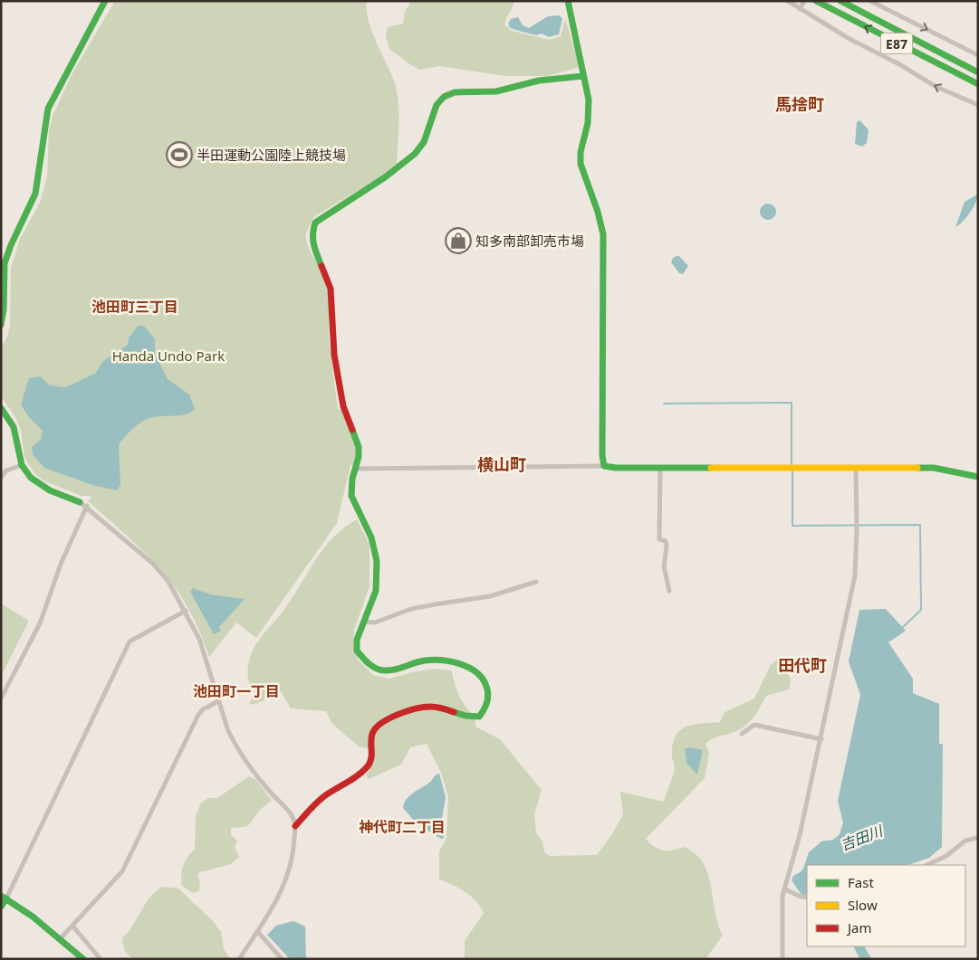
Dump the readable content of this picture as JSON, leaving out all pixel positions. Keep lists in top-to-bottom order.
{
  "streets": {
    "main road": ["E87"]
  },
  "districts": [
    "馬捨町",
    "池田町三丁目",
    "横山町",
    "田代町",
    "池田町一丁目",
    "神代町二丁目"
  ],
  "water": ["吉田川"],
  "parks": ["Handa Undo Park"],
  "places": {
    "sports": ["半田運動公園陸上競技場"],
    "shop": ["知多南部卸売市場"]
  },
  "legend": ["Fast", "Slow", "Jam"]
}
